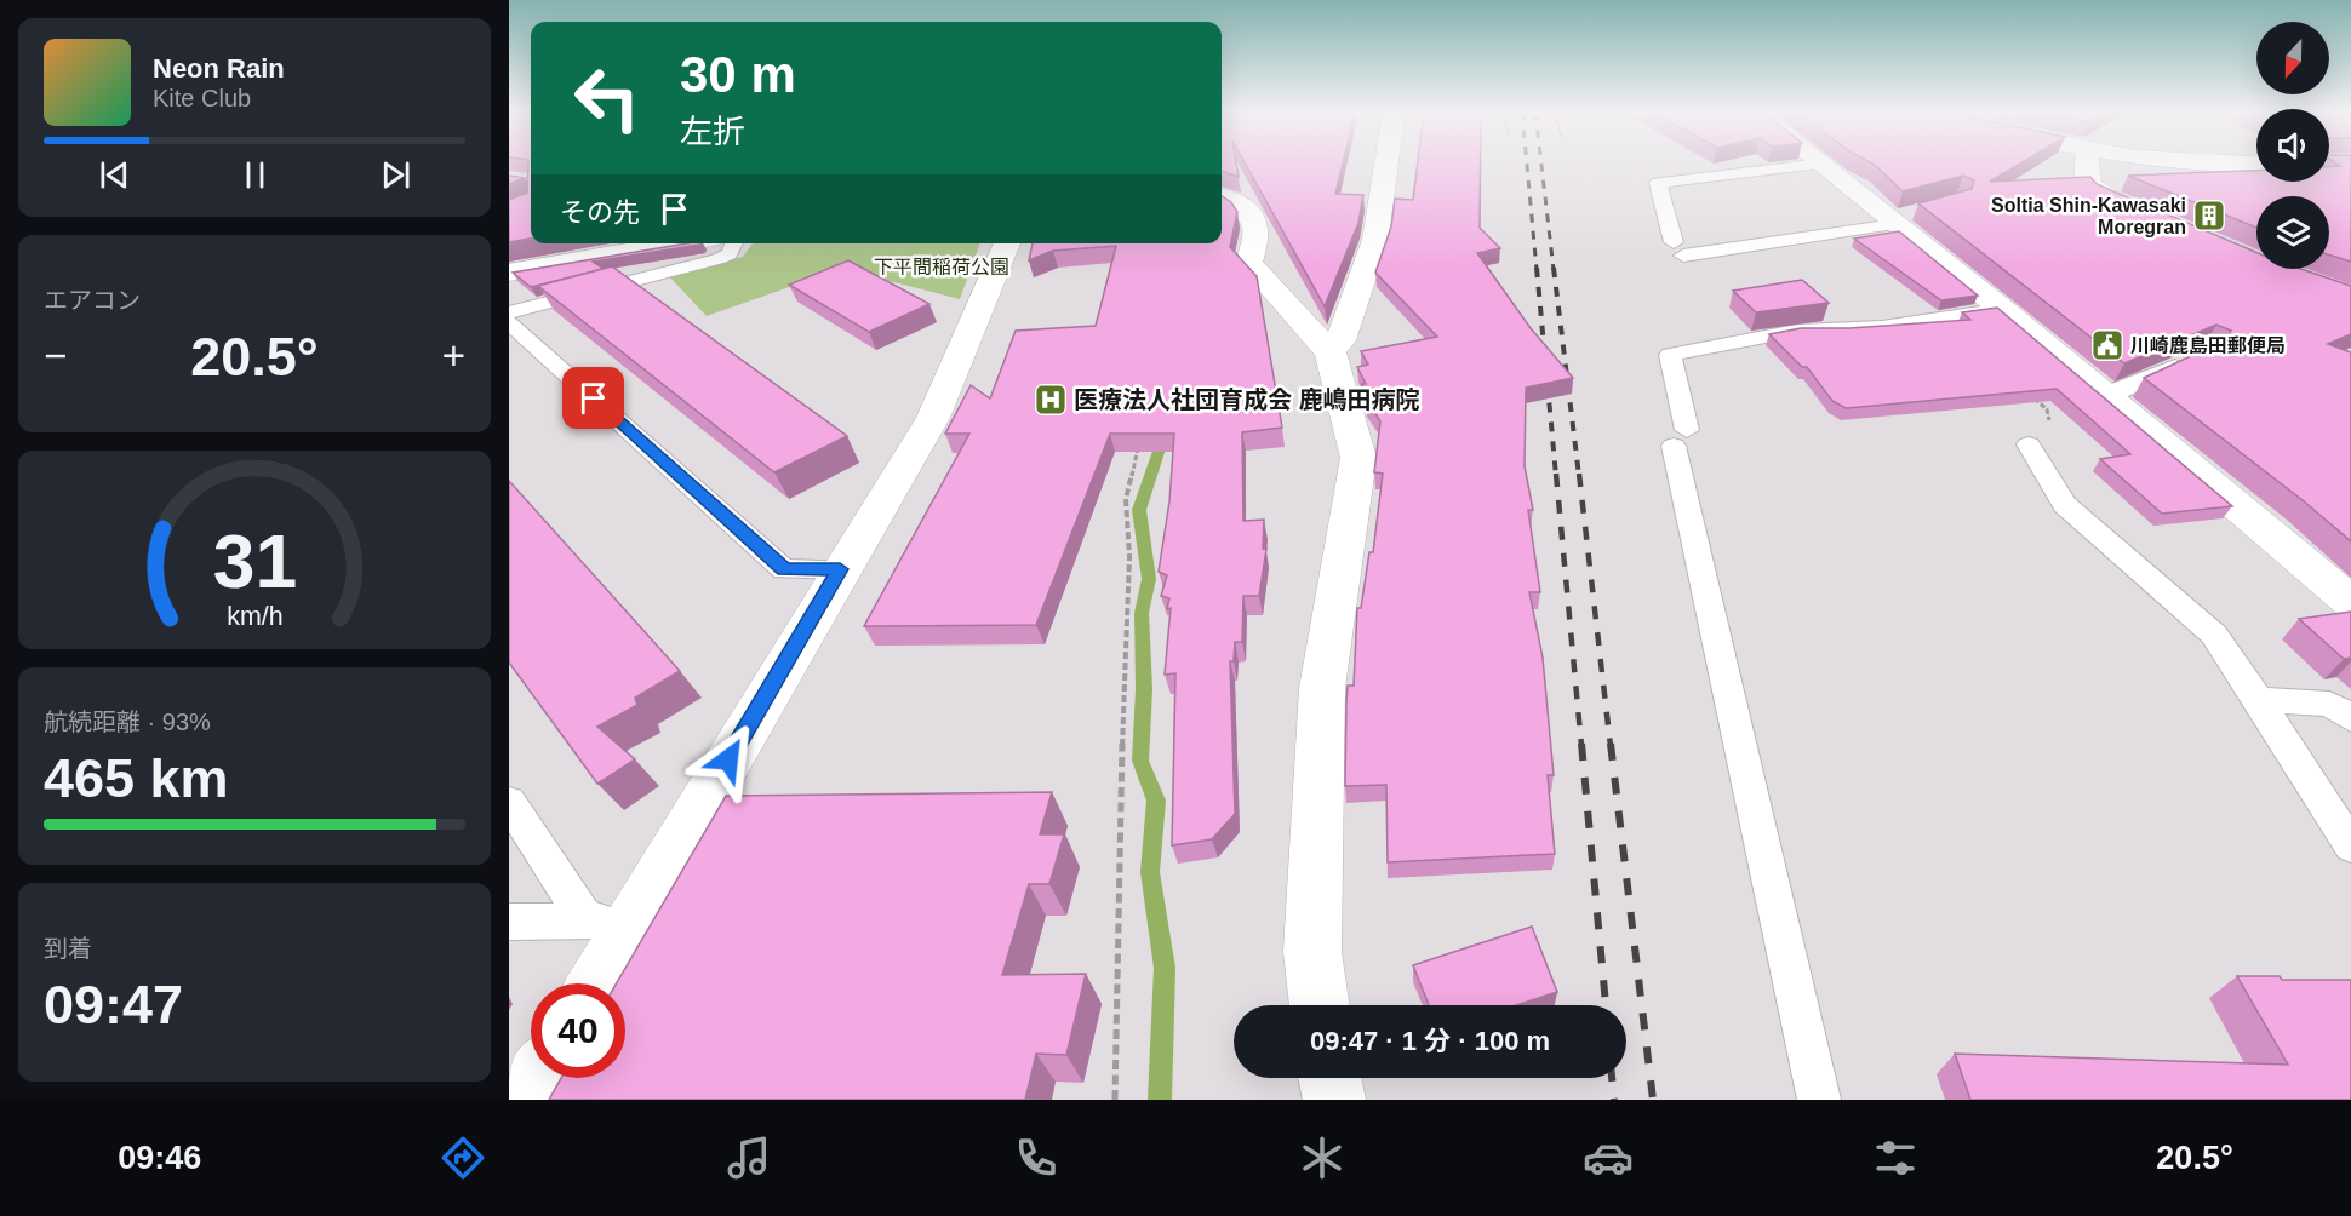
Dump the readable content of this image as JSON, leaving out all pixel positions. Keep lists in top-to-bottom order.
{
  "parks": ["下平間稲荷公園"],
  "places": {
    "building": ["Soltia Shin-Kawasaki Moregran"],
    "public building": ["川崎鹿島田郵便局"],
    "hospital": ["医療法人社団育成会 鹿嶋田病院"]
  },
  "north": "bottom",
  "page": {
    "turn": ["30 m", "左折"],
    "song": ["Neon Rain", "Kite Club"],
    "then": "その先",
    "tile": [
      "エアコン",
      ["航続距離 · 93%", "465 km"],
      ["到着", "09:47"]
    ],
    "heat": ["−", "20.5°", "+"],
    "limit": "40",
    "trip": "09:47 · 1 分 · 100 m",
    "tabs": ["09:46", "20.5°"],
    "gauge": ["31", "km/h"]
  }
}
